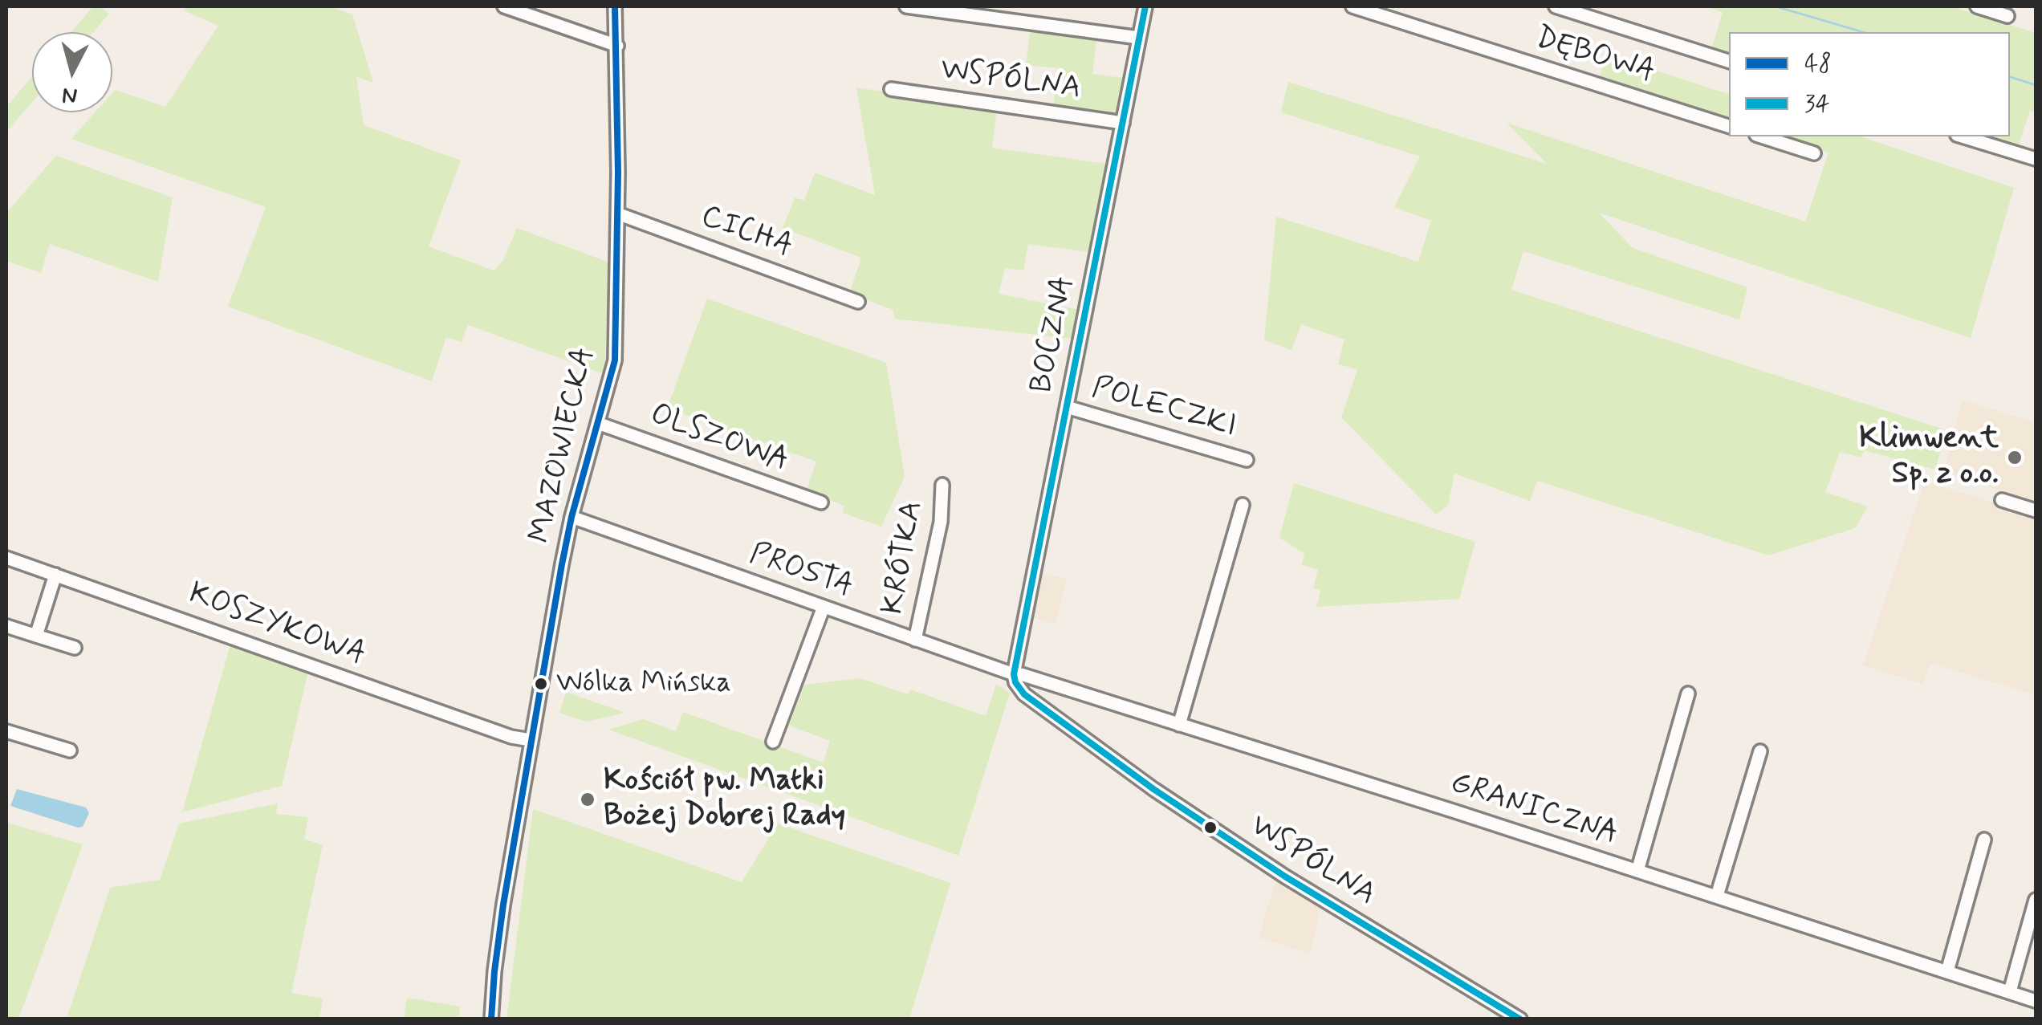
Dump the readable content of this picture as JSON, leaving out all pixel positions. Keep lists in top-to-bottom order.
{
  "streets": {
    "street": [
      "DĘBOWA",
      "WSPÓLNA",
      "CICHA",
      "BOCZNA",
      "POLECZKI",
      "OLSZOWA",
      "MAZOWIECKA",
      "KRÓTKA",
      "PROSTA",
      "KOSZYKOWA",
      "GRANICZNA"
    ]
  },
  "crossings": [
    ["WSPÓLNA", "BOCZNA"],
    ["WSPÓLNA", "PROSTA"],
    ["WSPÓLNA", "GRANICZNA"],
    ["CICHA", "MAZOWIECKA"],
    ["BOCZNA", "POLECZKI"],
    ["BOCZNA", "PROSTA"],
    ["BOCZNA", "GRANICZNA"],
    ["OLSZOWA", "MAZOWIECKA"],
    ["MAZOWIECKA", "PROSTA"],
    ["MAZOWIECKA", "KOSZYKOWA"],
    ["KRÓTKA", "PROSTA"],
    ["PROSTA", "GRANICZNA"]
  ],
  "places": ["Klimwent Sp. z o.o.", "Wólka Mińska", "Kościół pw. Matki Bożej Dobrej Rady"],
  "lines": ["transit line 48", "transit line 34"],
  "legend": ["48", "34"],
  "north": "bottom"
}
